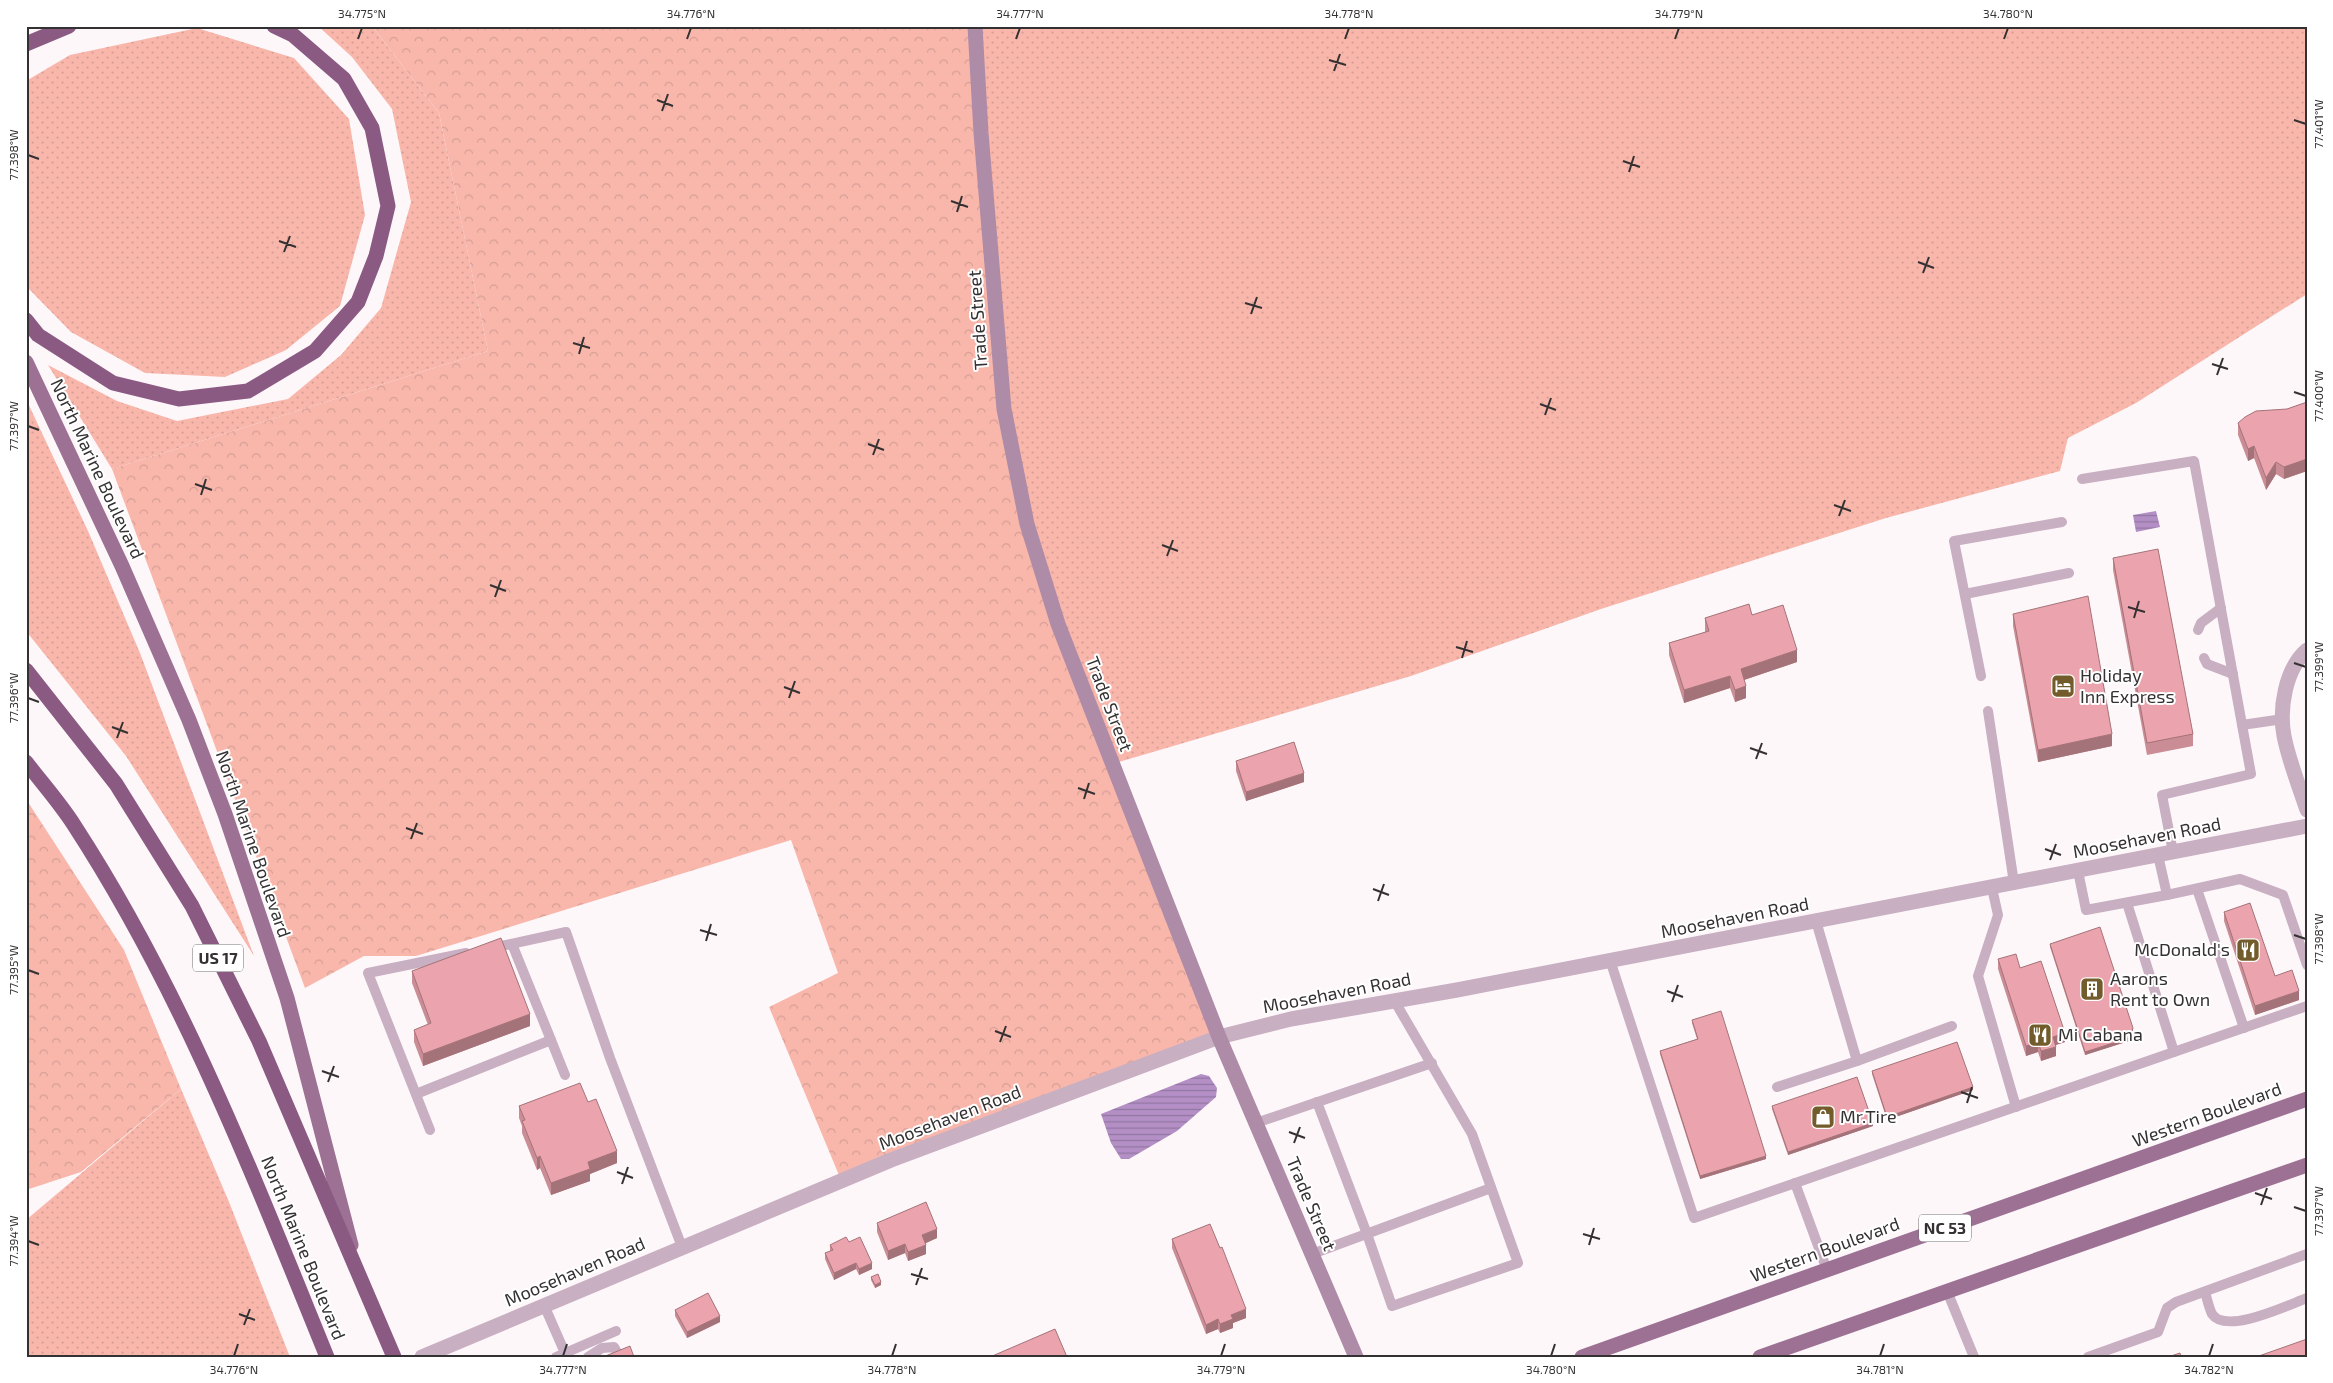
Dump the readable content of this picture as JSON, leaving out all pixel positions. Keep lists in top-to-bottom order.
{
  "streets": {
    "highway": ["North Marine Boulevard", "US 17"],
    "main road": ["Western Boulevard", "NC 53"],
    "street": ["Trade Street", "Moosehaven Road"]
  },
  "crossings": [
    ["Trade Street", "Moosehaven Road"],
    ["North Marine Boulevard", "US 17"]
  ],
  "places": {
    "hotel": ["Holiday Inn Express"],
    "restaurant": ["McDonald's", "Mi Cabana"],
    "building": ["Aarons Rent to Own"],
    "shop": ["Mr.Tire"]
  },
  "coordinates": [
    "34.775°N",
    "34.776°N",
    "34.777°N",
    "34.778°N",
    "34.779°N",
    "34.780°N",
    "77.401°W",
    "77.398°W",
    "77.400°W",
    "77.397°W",
    "77.399°W",
    "77.396°W",
    "77.395°W",
    "77.394°W",
    "34.781°N",
    "34.782°N"
  ]
}
